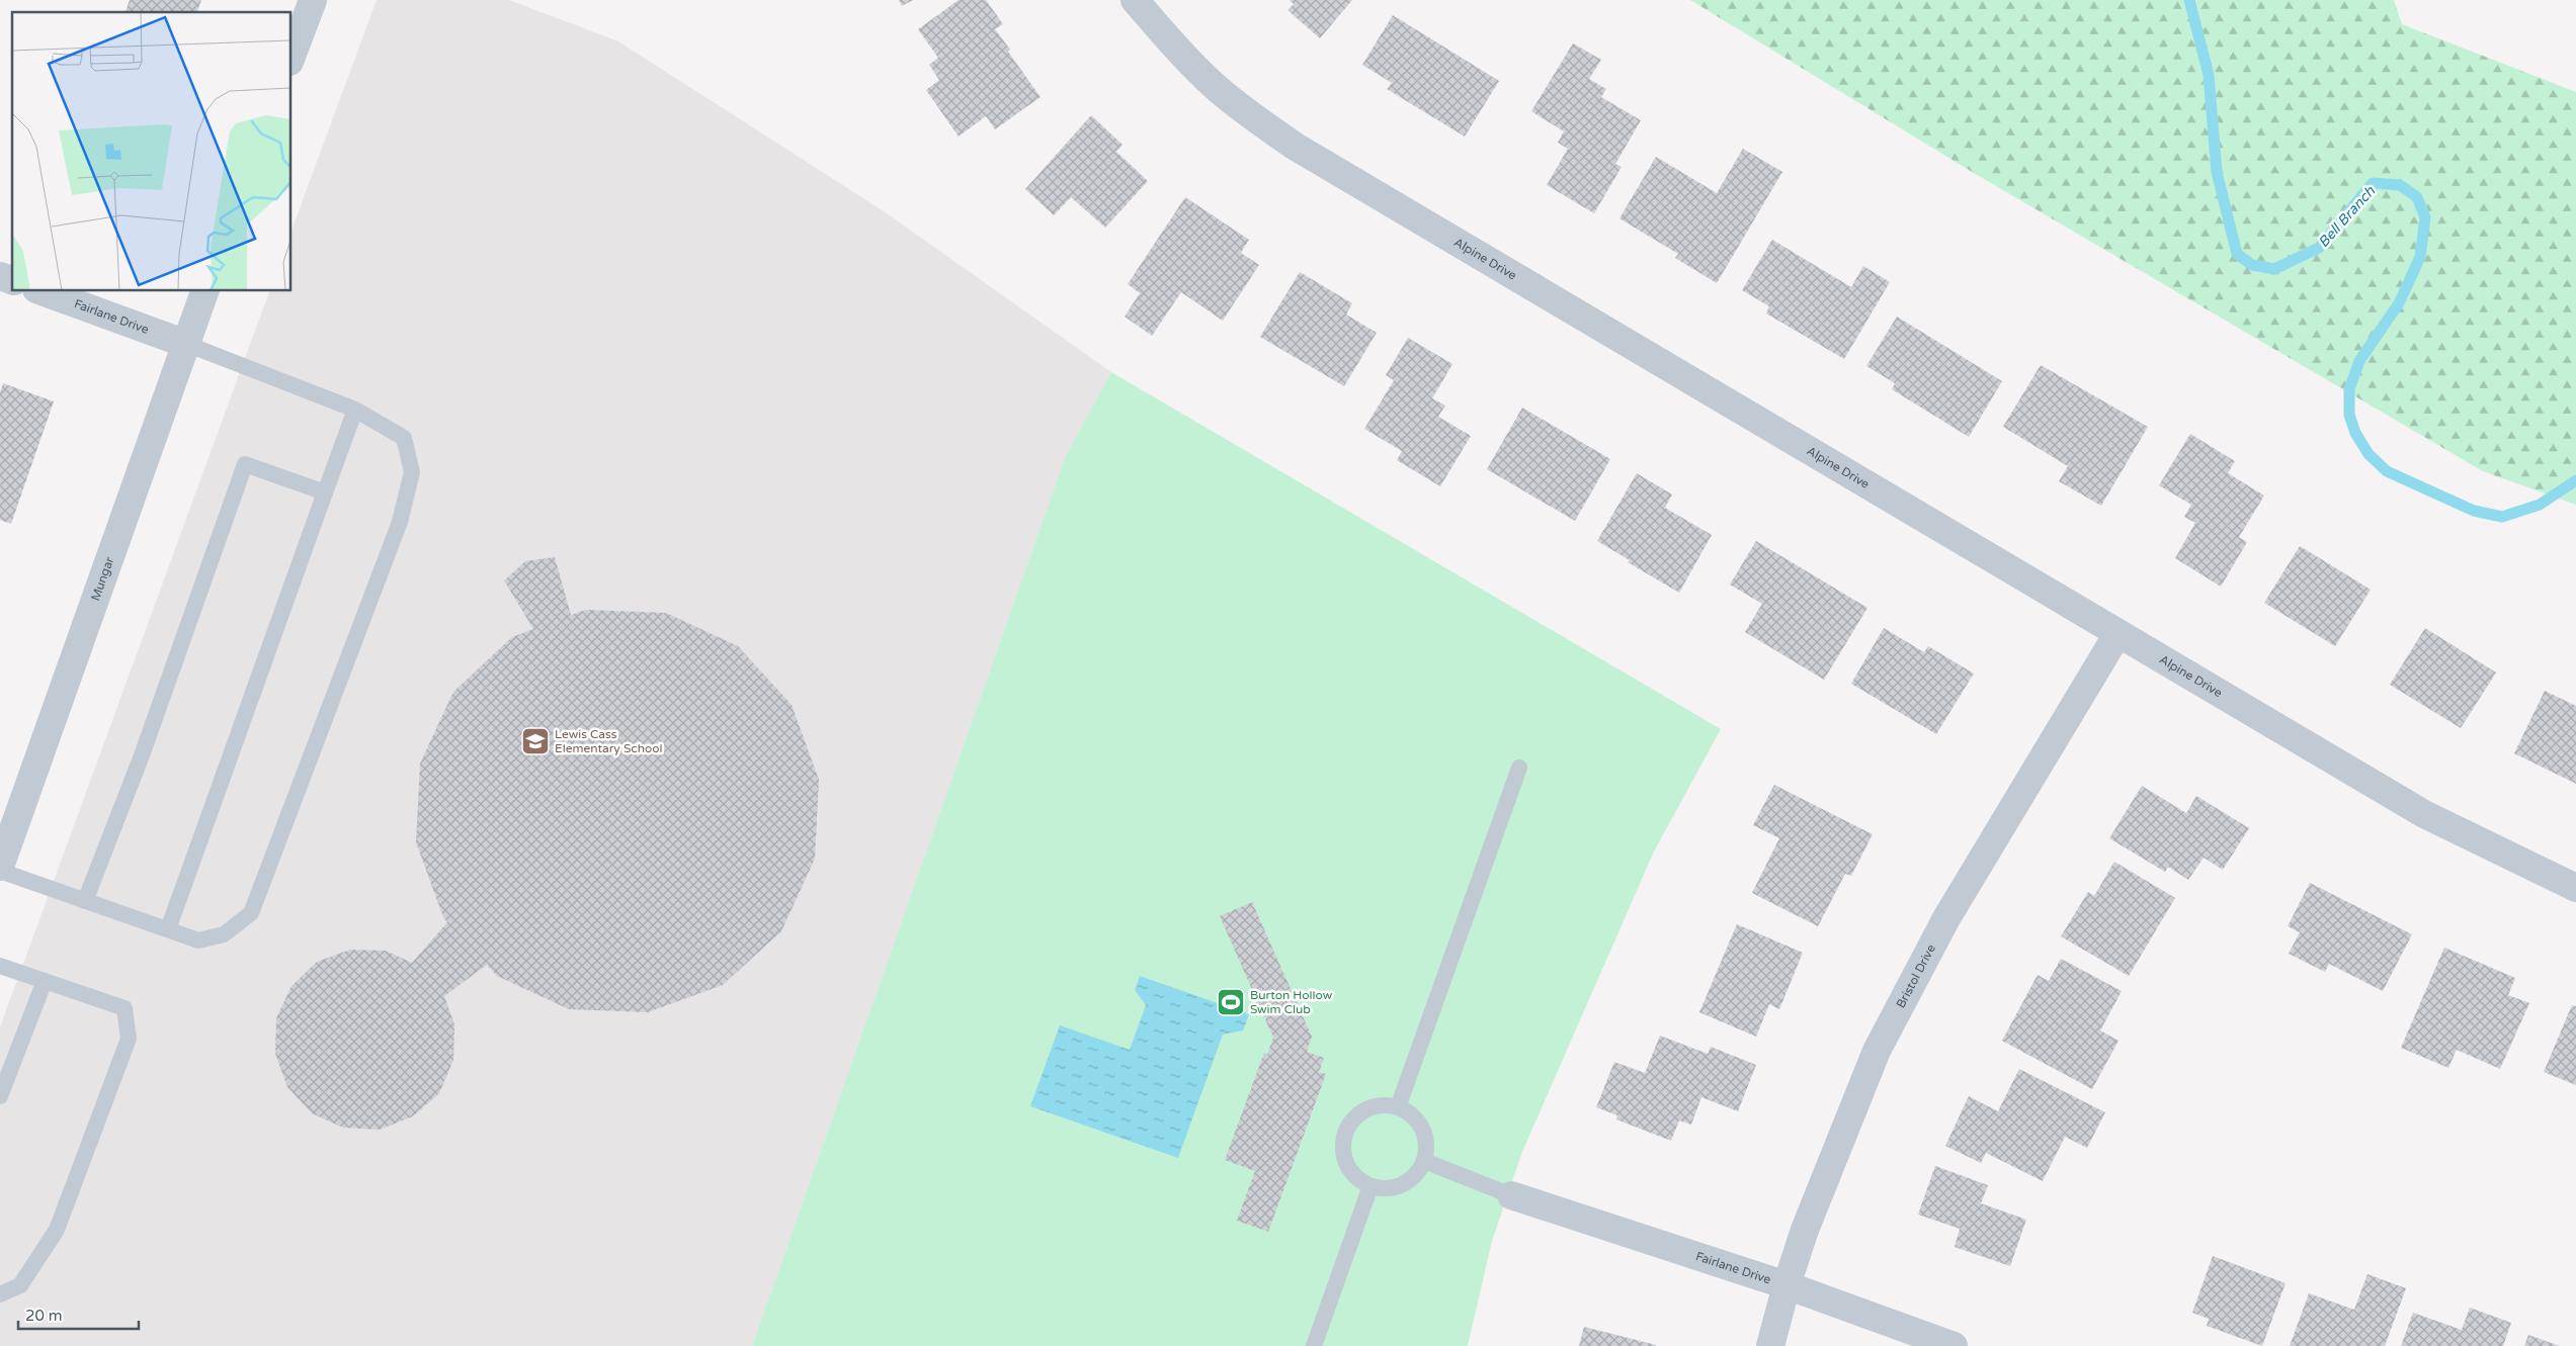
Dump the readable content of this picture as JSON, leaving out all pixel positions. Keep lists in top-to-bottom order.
{
  "streets": {
    "street": [
      "Alpine Drive",
      "Fairlane Drive",
      "Mungar",
      "Bristol Drive"
    ]
  },
  "crossings": [
    ["Alpine Drive", "Bristol Drive"],
    ["Fairlane Drive", "Mungar"],
    ["Fairlane Drive", "Bristol Drive"]
  ],
  "water": ["Bell Branch"],
  "places": {
    "school or university": ["Lewis Cass Elementary School"],
    "sports": ["Burton Hollow Swim Club"]
  },
  "scale_bar": "20 m"
}
